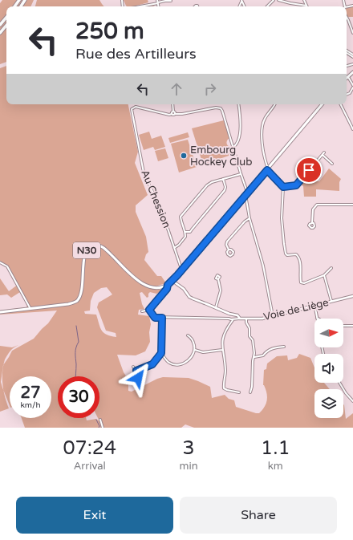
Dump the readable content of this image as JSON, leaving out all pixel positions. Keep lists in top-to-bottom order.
{
  "streets": {
    "main road": ["N30"],
    "street": ["Au Chession", "Voie de Liège"]
  },
  "places": ["Embourg Hockey Club"],
  "north": "right",
  "page": {
    "turn": ["250 m", "Rue des Artilleurs"],
    "speed": "27 km/h",
    "limit": "30",
    "eta": [
      "07:24",
      "Arrival",
      "3",
      "min",
      "1.1",
      "km"
    ],
    "buttons": ["Exit", "Share"]
  }
}
